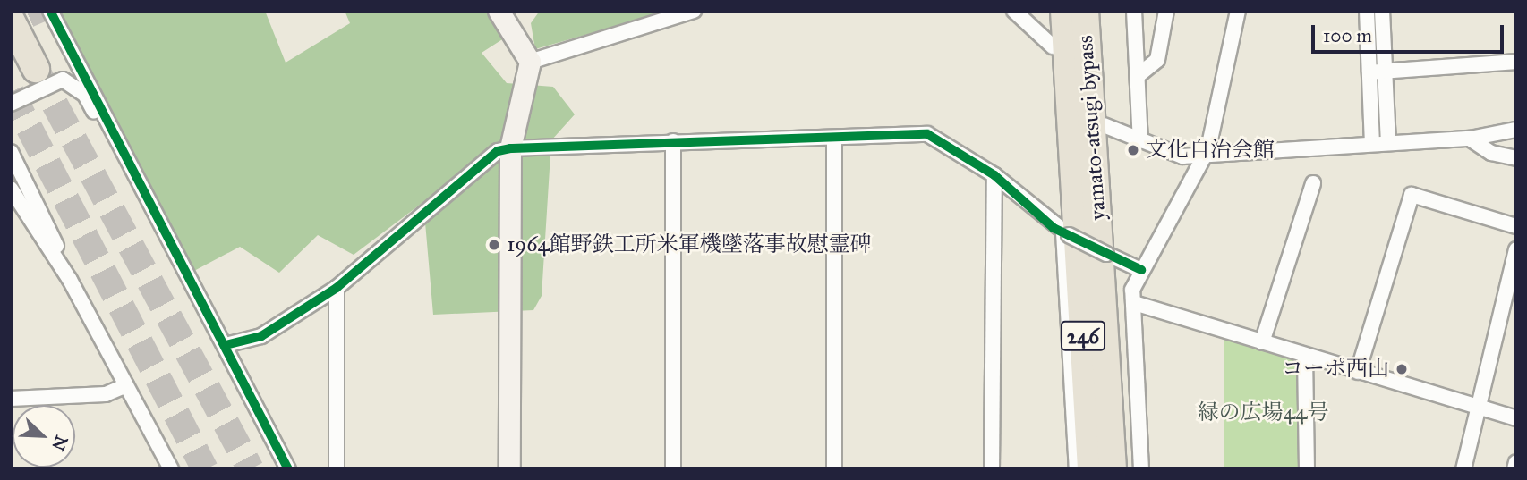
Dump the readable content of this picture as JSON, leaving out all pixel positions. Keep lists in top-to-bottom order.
{
  "streets": {
    "highway": ["yamato-atsugi bypass", "246"]
  },
  "parks": ["緑の広場44号"],
  "places": ["文化自治会館", "1964館野鉄工所米軍機墜落事故慰霊碑", "コーポ西山"],
  "scale_bar": "100 m",
  "north": "bottom right"
}
